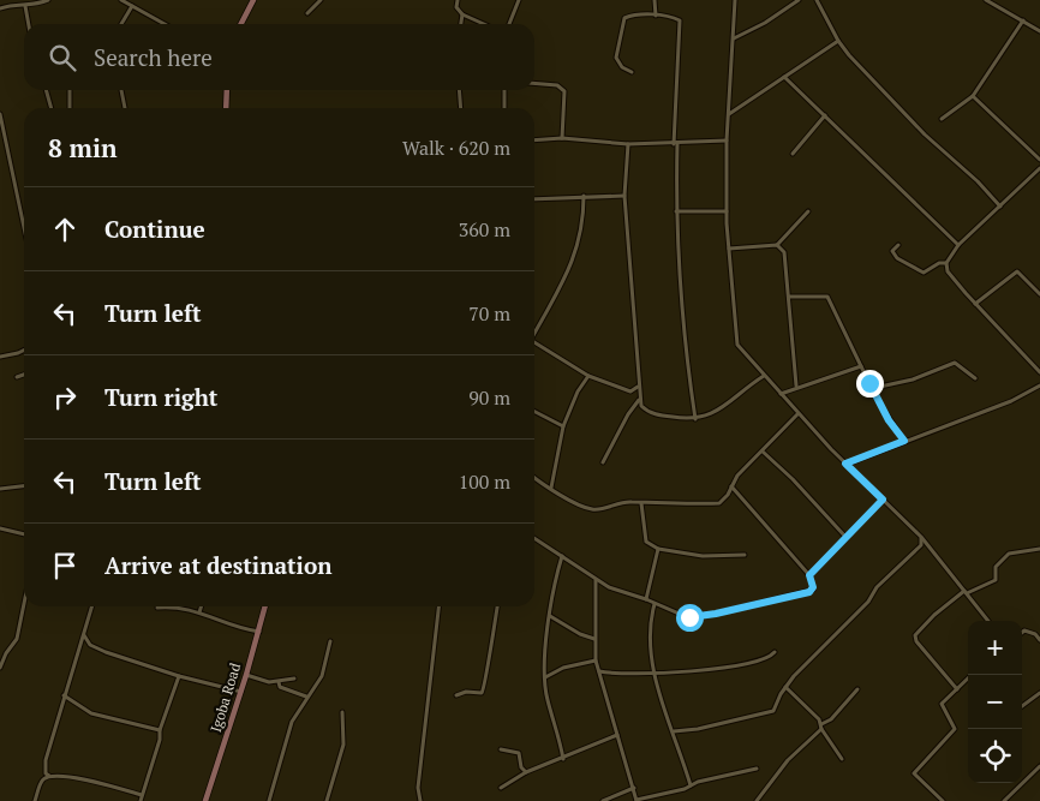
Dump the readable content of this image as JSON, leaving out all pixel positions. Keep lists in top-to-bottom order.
{
  "streets": {
    "street": ["Igoba Road"]
  },
  "page": {
    "search": "Search here",
    "heading": ["8 min", "Walk · 620 m"],
    "list": [
      ["Continue", "360 m"],
      ["Turn left", "70 m"],
      ["Turn right", "90 m"],
      ["Turn left", "100 m"],
      "Arrive at destination"
    ],
    "map_buttons": ["+", "−"]
  }
}
